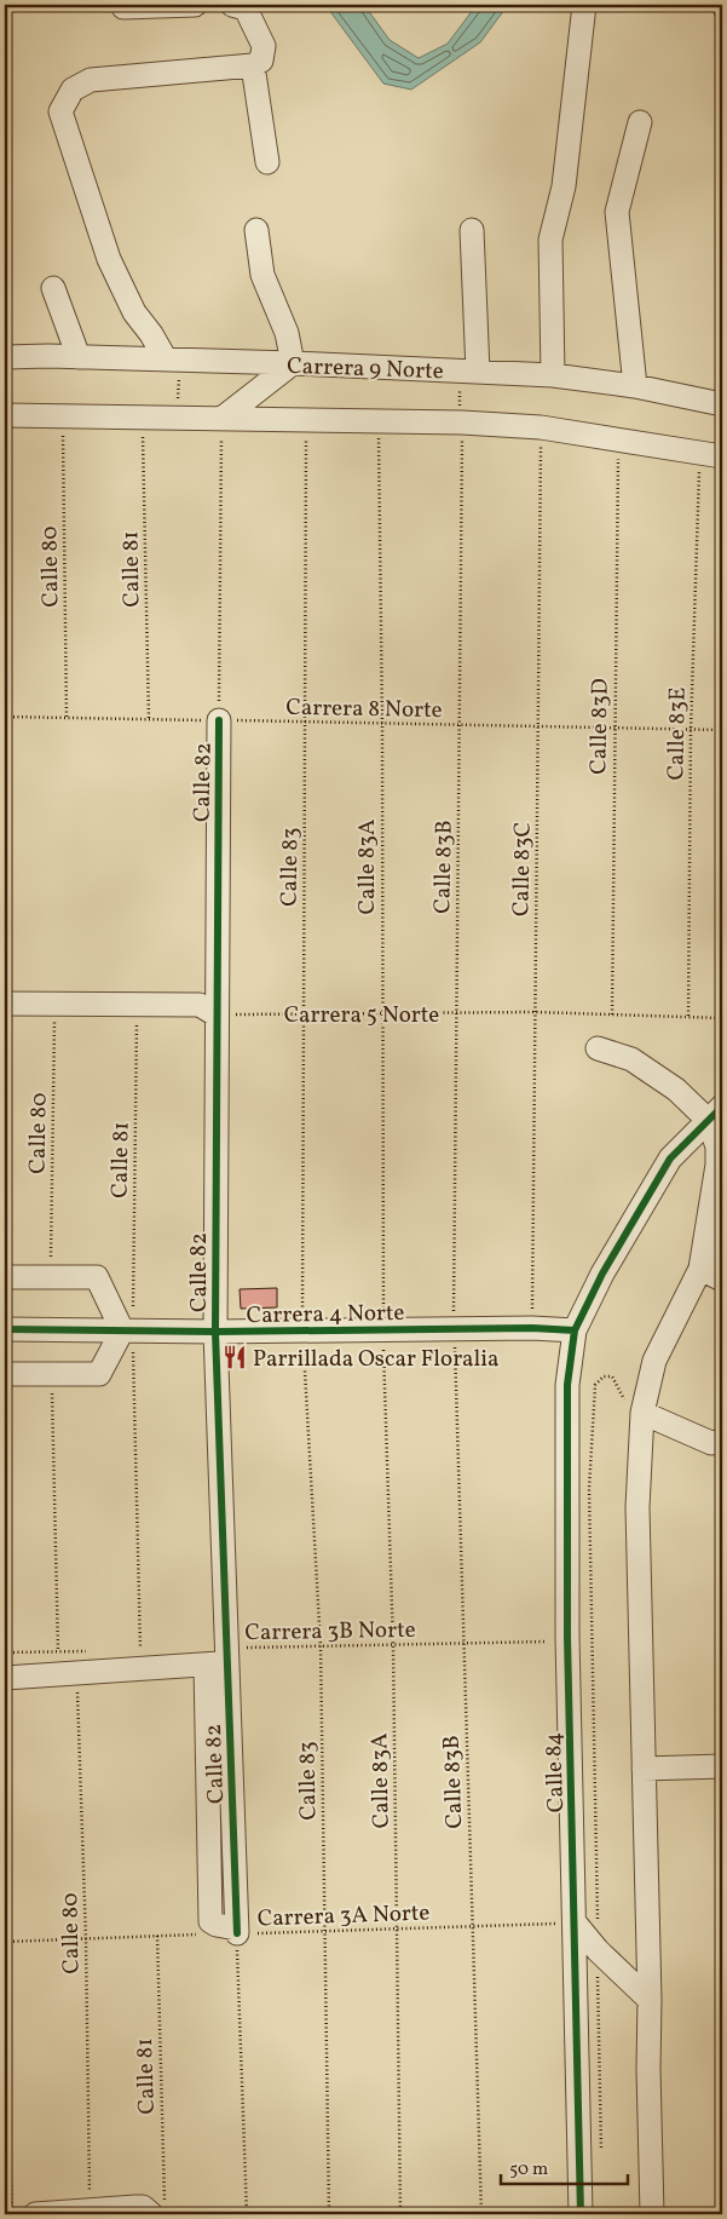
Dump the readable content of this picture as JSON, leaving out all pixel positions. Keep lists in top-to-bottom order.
{
  "streets": {
    "street": [
      "Carrera 9 Norte",
      "Calle 82",
      "Carrera 4 Norte",
      "Calle 84"
    ],
    "path": [
      "Calle 80",
      "Calle 81",
      "Carrera 8 Norte",
      "Calle 83D",
      "Calle 83E",
      "Calle 83",
      "Calle 83A",
      "Calle 83B",
      "Calle 83C",
      "Carrera 5 Norte",
      "Carrera 3B Norte",
      "Carrera 3A Norte"
    ]
  },
  "crossings": [
    ["Carrera 9 Norte", "Calle 83B"],
    ["Calle 80", "Carrera 8 Norte"],
    ["Calle 81", "Carrera 8 Norte"],
    ["Calle 81", "Carrera 4 Norte"],
    ["Carrera 8 Norte", "Calle 83D"],
    ["Carrera 8 Norte", "Calle 83E"],
    ["Carrera 8 Norte", "Calle 82"],
    ["Carrera 8 Norte", "Calle 83"],
    ["Carrera 8 Norte", "Calle 83A"],
    ["Carrera 8 Norte", "Calle 83B"],
    ["Carrera 8 Norte", "Calle 83C"],
    ["Calle 83D", "Carrera 5 Norte"],
    ["Calle 83E", "Carrera 5 Norte"],
    ["Calle 82", "Carrera 5 Norte"],
    ["Calle 82", "Carrera 4 Norte"],
    ["Calle 82", "Carrera 3B Norte"],
    ["Calle 82", "Carrera 3A Norte"],
    ["Calle 83", "Carrera 5 Norte"],
    ["Calle 83", "Carrera 3B Norte"],
    ["Calle 83", "Carrera 3A Norte"],
    ["Calle 83A", "Carrera 5 Norte"],
    ["Calle 83A", "Carrera 3B Norte"],
    ["Calle 83A", "Carrera 3A Norte"],
    ["Calle 83B", "Carrera 5 Norte"],
    ["Calle 83B", "Carrera 3B Norte"],
    ["Calle 83B", "Carrera 3A Norte"],
    ["Calle 83C", "Carrera 5 Norte"],
    ["Carrera 4 Norte", "Calle 84"],
    ["Calle 84", "Carrera 3A Norte"]
  ],
  "places": {
    "restaurant": ["Parrillada Oscar Floralia"]
  },
  "scale_bar": "50 m"
}
